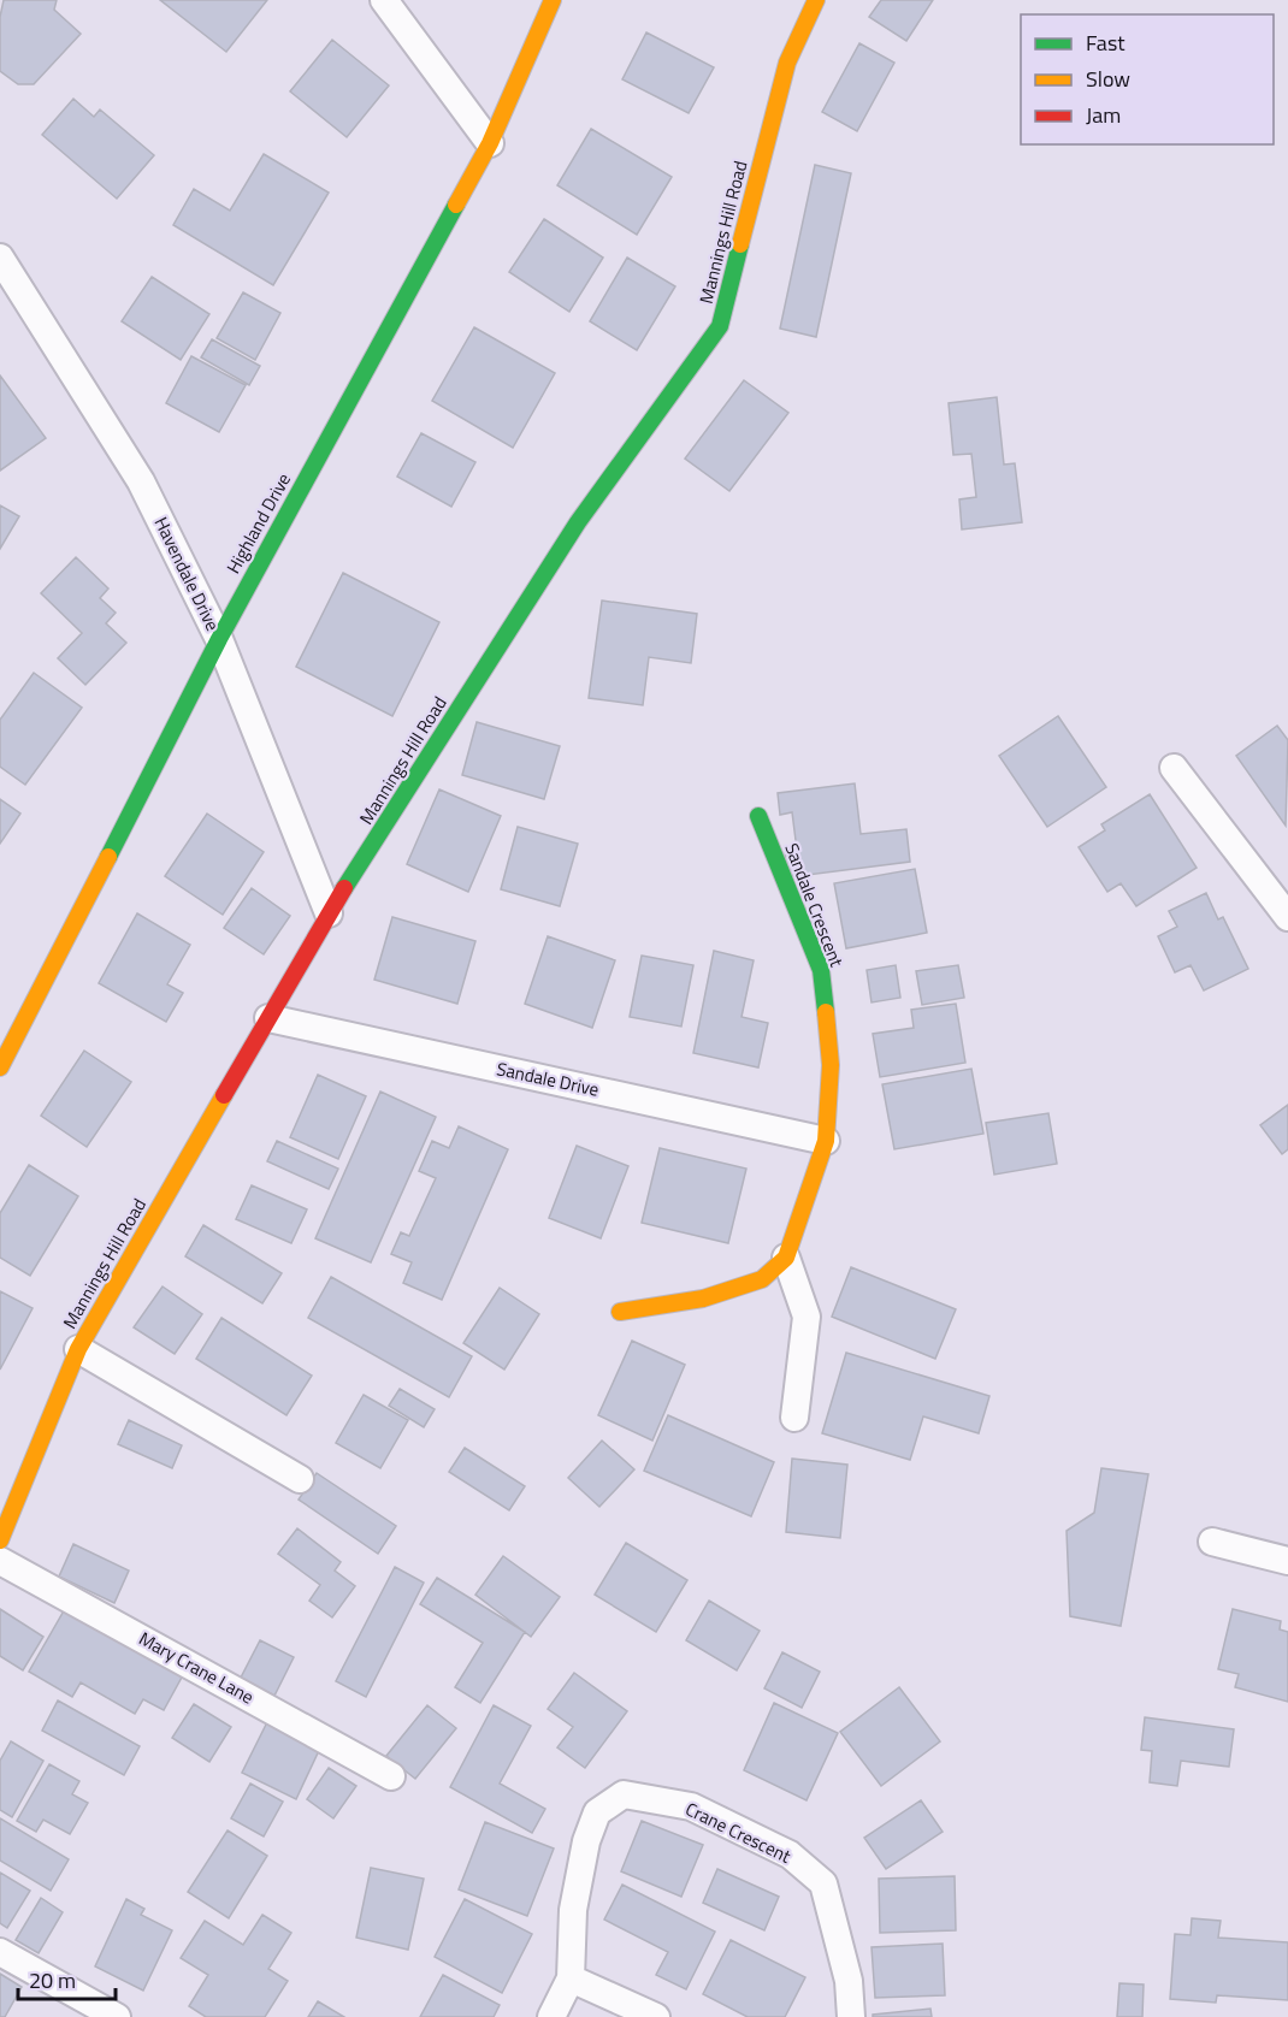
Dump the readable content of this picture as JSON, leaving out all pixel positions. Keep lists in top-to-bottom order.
{
  "streets": {
    "street": [
      "Mannings Hill Road",
      "Highland Drive",
      "Havendale Drive",
      "Sandale Crescent",
      "Sandale Drive",
      "Mary Crane Lane",
      "Crane Crescent"
    ]
  },
  "crossings": [
    ["Mannings Hill Road", "Havendale Drive"],
    ["Mannings Hill Road", "Sandale Drive"],
    ["Highland Drive", "Havendale Drive"],
    ["Sandale Crescent", "Sandale Drive"]
  ],
  "legend": ["Fast", "Slow", "Jam"],
  "scale_bar": "20 m"
}
